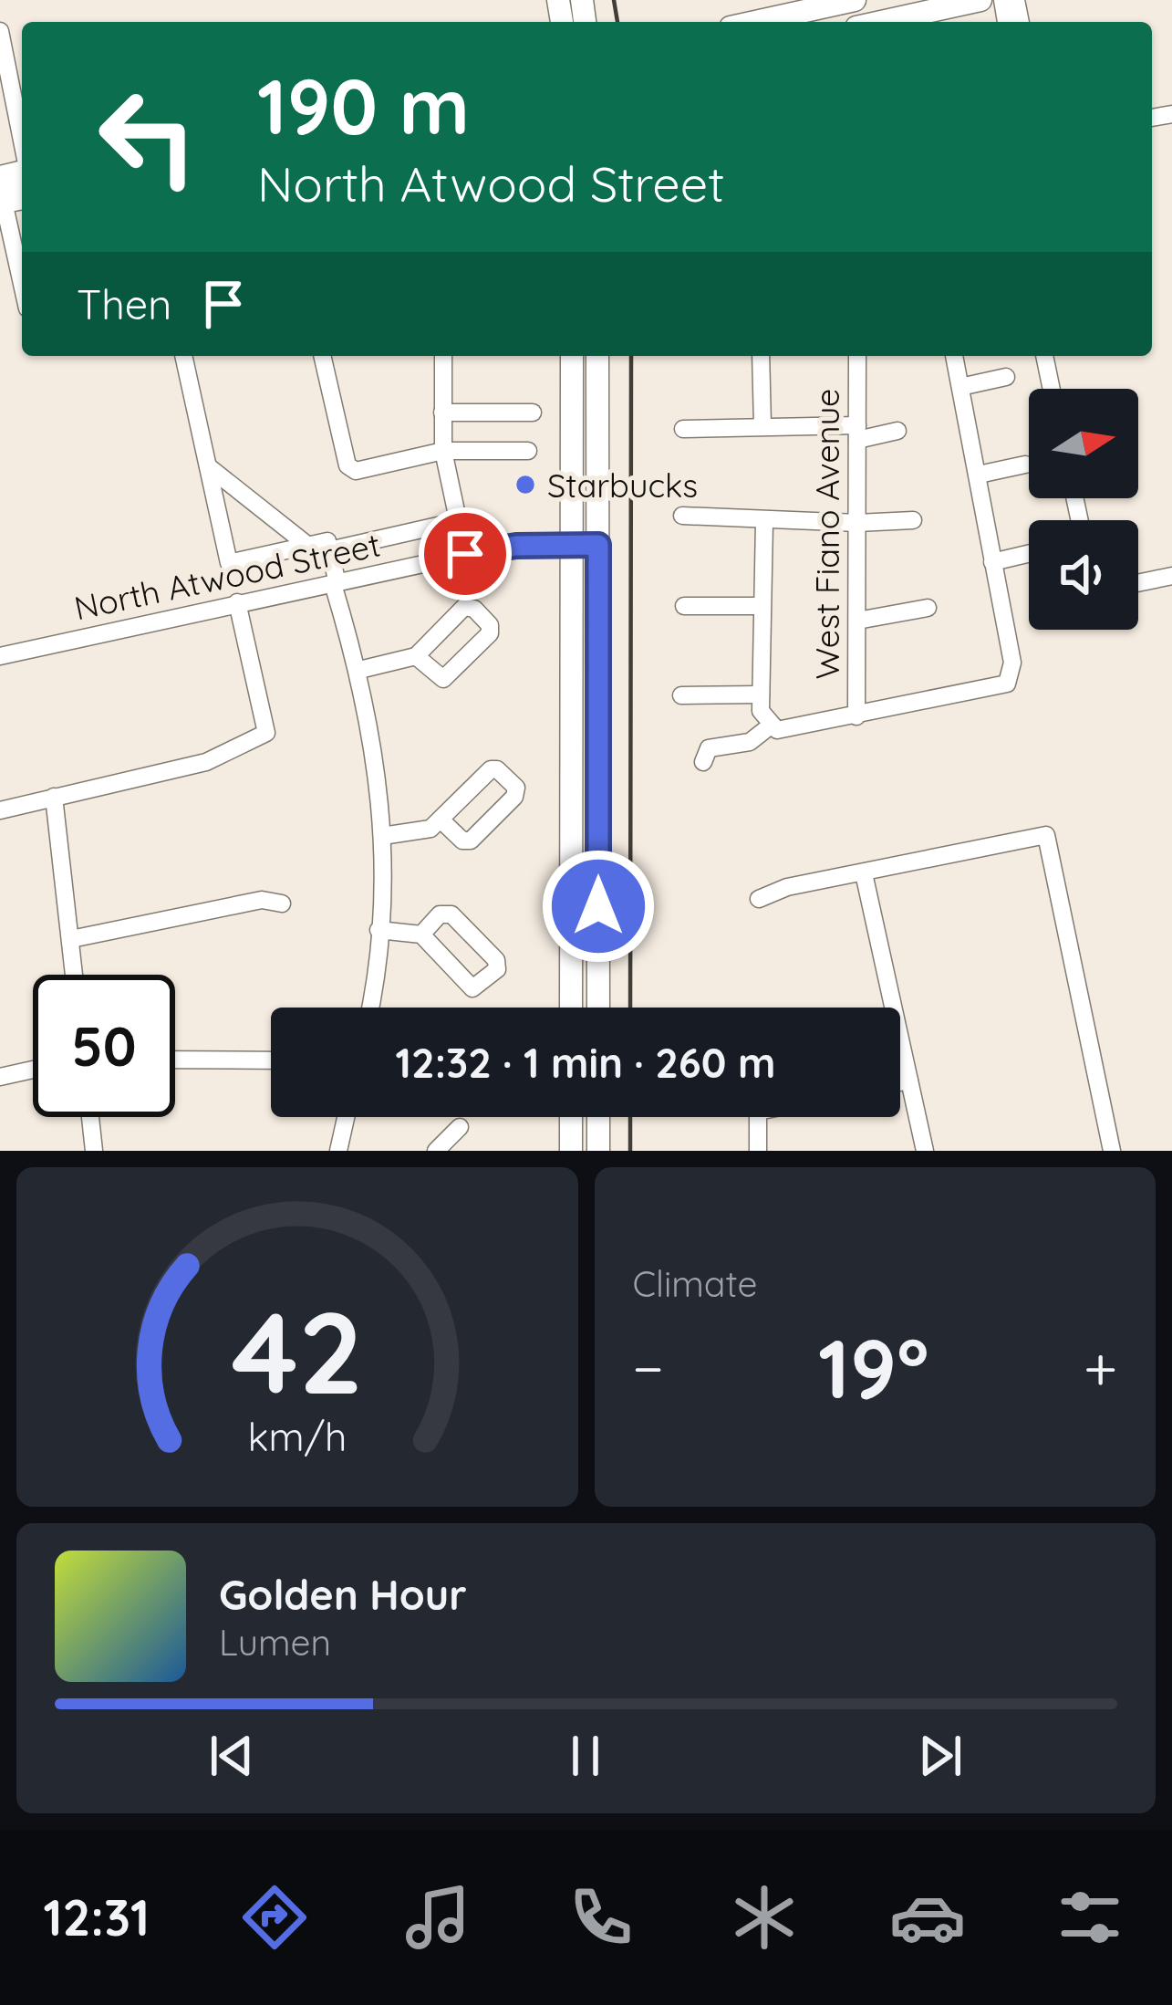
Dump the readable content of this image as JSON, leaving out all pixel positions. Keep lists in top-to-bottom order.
{
  "streets": {
    "street": ["West Fiano Avenue", "North Atwood Street"]
  },
  "places": ["Starbucks"],
  "north": "right",
  "page": {
    "turn": ["190 m", "North Atwood Street"],
    "then": "Then",
    "limit": "50",
    "trip": "12:32 · 1 min · 260 m",
    "tile": "Climate",
    "heat": ["−", "19°", "+"],
    "song": ["Golden Hour", "Lumen"],
    "tabs": "12:31",
    "gauge": ["42", "km/h"]
  }
}
